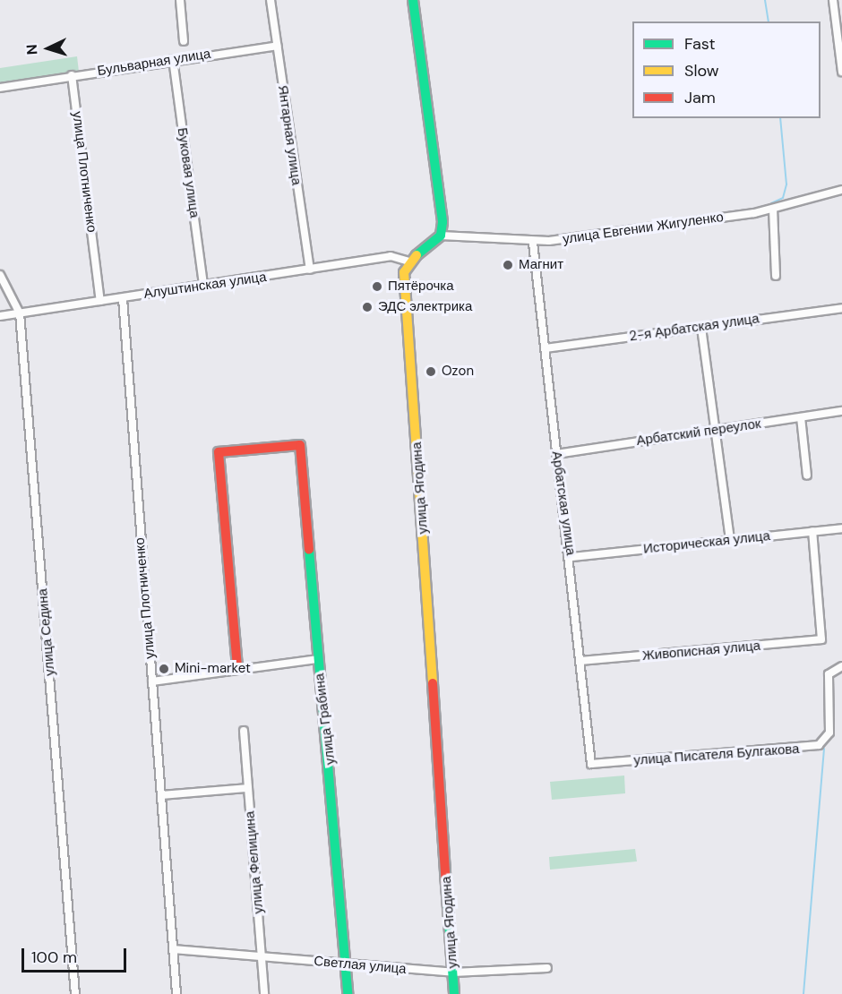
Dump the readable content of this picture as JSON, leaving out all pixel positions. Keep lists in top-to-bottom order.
{
  "streets": {
    "street": [
      "Бульварная улица",
      "Янтарная улица",
      "улица Плотниченко",
      "Буковая улица",
      "улица Евгении Жигуленко",
      "Алуштинская улица",
      "2-я Арбатская улица",
      "Арбатский переулок",
      "улица Ягодина",
      "Арбатская улица",
      "Историческая улица",
      "улица Седина",
      "Живописная улица",
      "улица Грабина",
      "улица Писателя Булгакова",
      "улица Фелицина",
      "Светлая улица"
    ]
  },
  "crossings": [
    ["Бульварная улица", "Янтарная улица"],
    ["Бульварная улица", "улица Плотниченко"],
    ["Бульварная улица", "Буковая улица"],
    ["Янтарная улица", "Алуштинская улица"],
    ["улица Плотниченко", "Алуштинская улица"],
    ["улица Плотниченко", "Светлая улица"],
    ["Буковая улица", "Алуштинская улица"],
    ["улица Евгении Жигуленко", "Арбатская улица"],
    ["Алуштинская улица", "улица Ягодина"],
    ["Алуштинская улица", "улица Седина"],
    ["2-я Арбатская улица", "Арбатская улица"],
    ["Арбатский переулок", "Арбатская улица"],
    ["улица Ягодина", "Светлая улица"],
    ["Арбатская улица", "Историческая улица"],
    ["Арбатская улица", "Живописная улица"],
    ["Арбатская улица", "улица Писателя Булгакова"],
    ["Историческая улица", "Живописная улица"],
    ["улица Грабина", "Светлая улица"],
    ["улица Фелицина", "Светлая улица"]
  ],
  "places": [
    "Магнит",
    "Пятёрочка",
    "ЭДС электрика",
    "Ozon",
    "Mini-market"
  ],
  "legend": ["Fast", "Slow", "Jam"],
  "scale_bar": "100 m",
  "north": "left"
}
